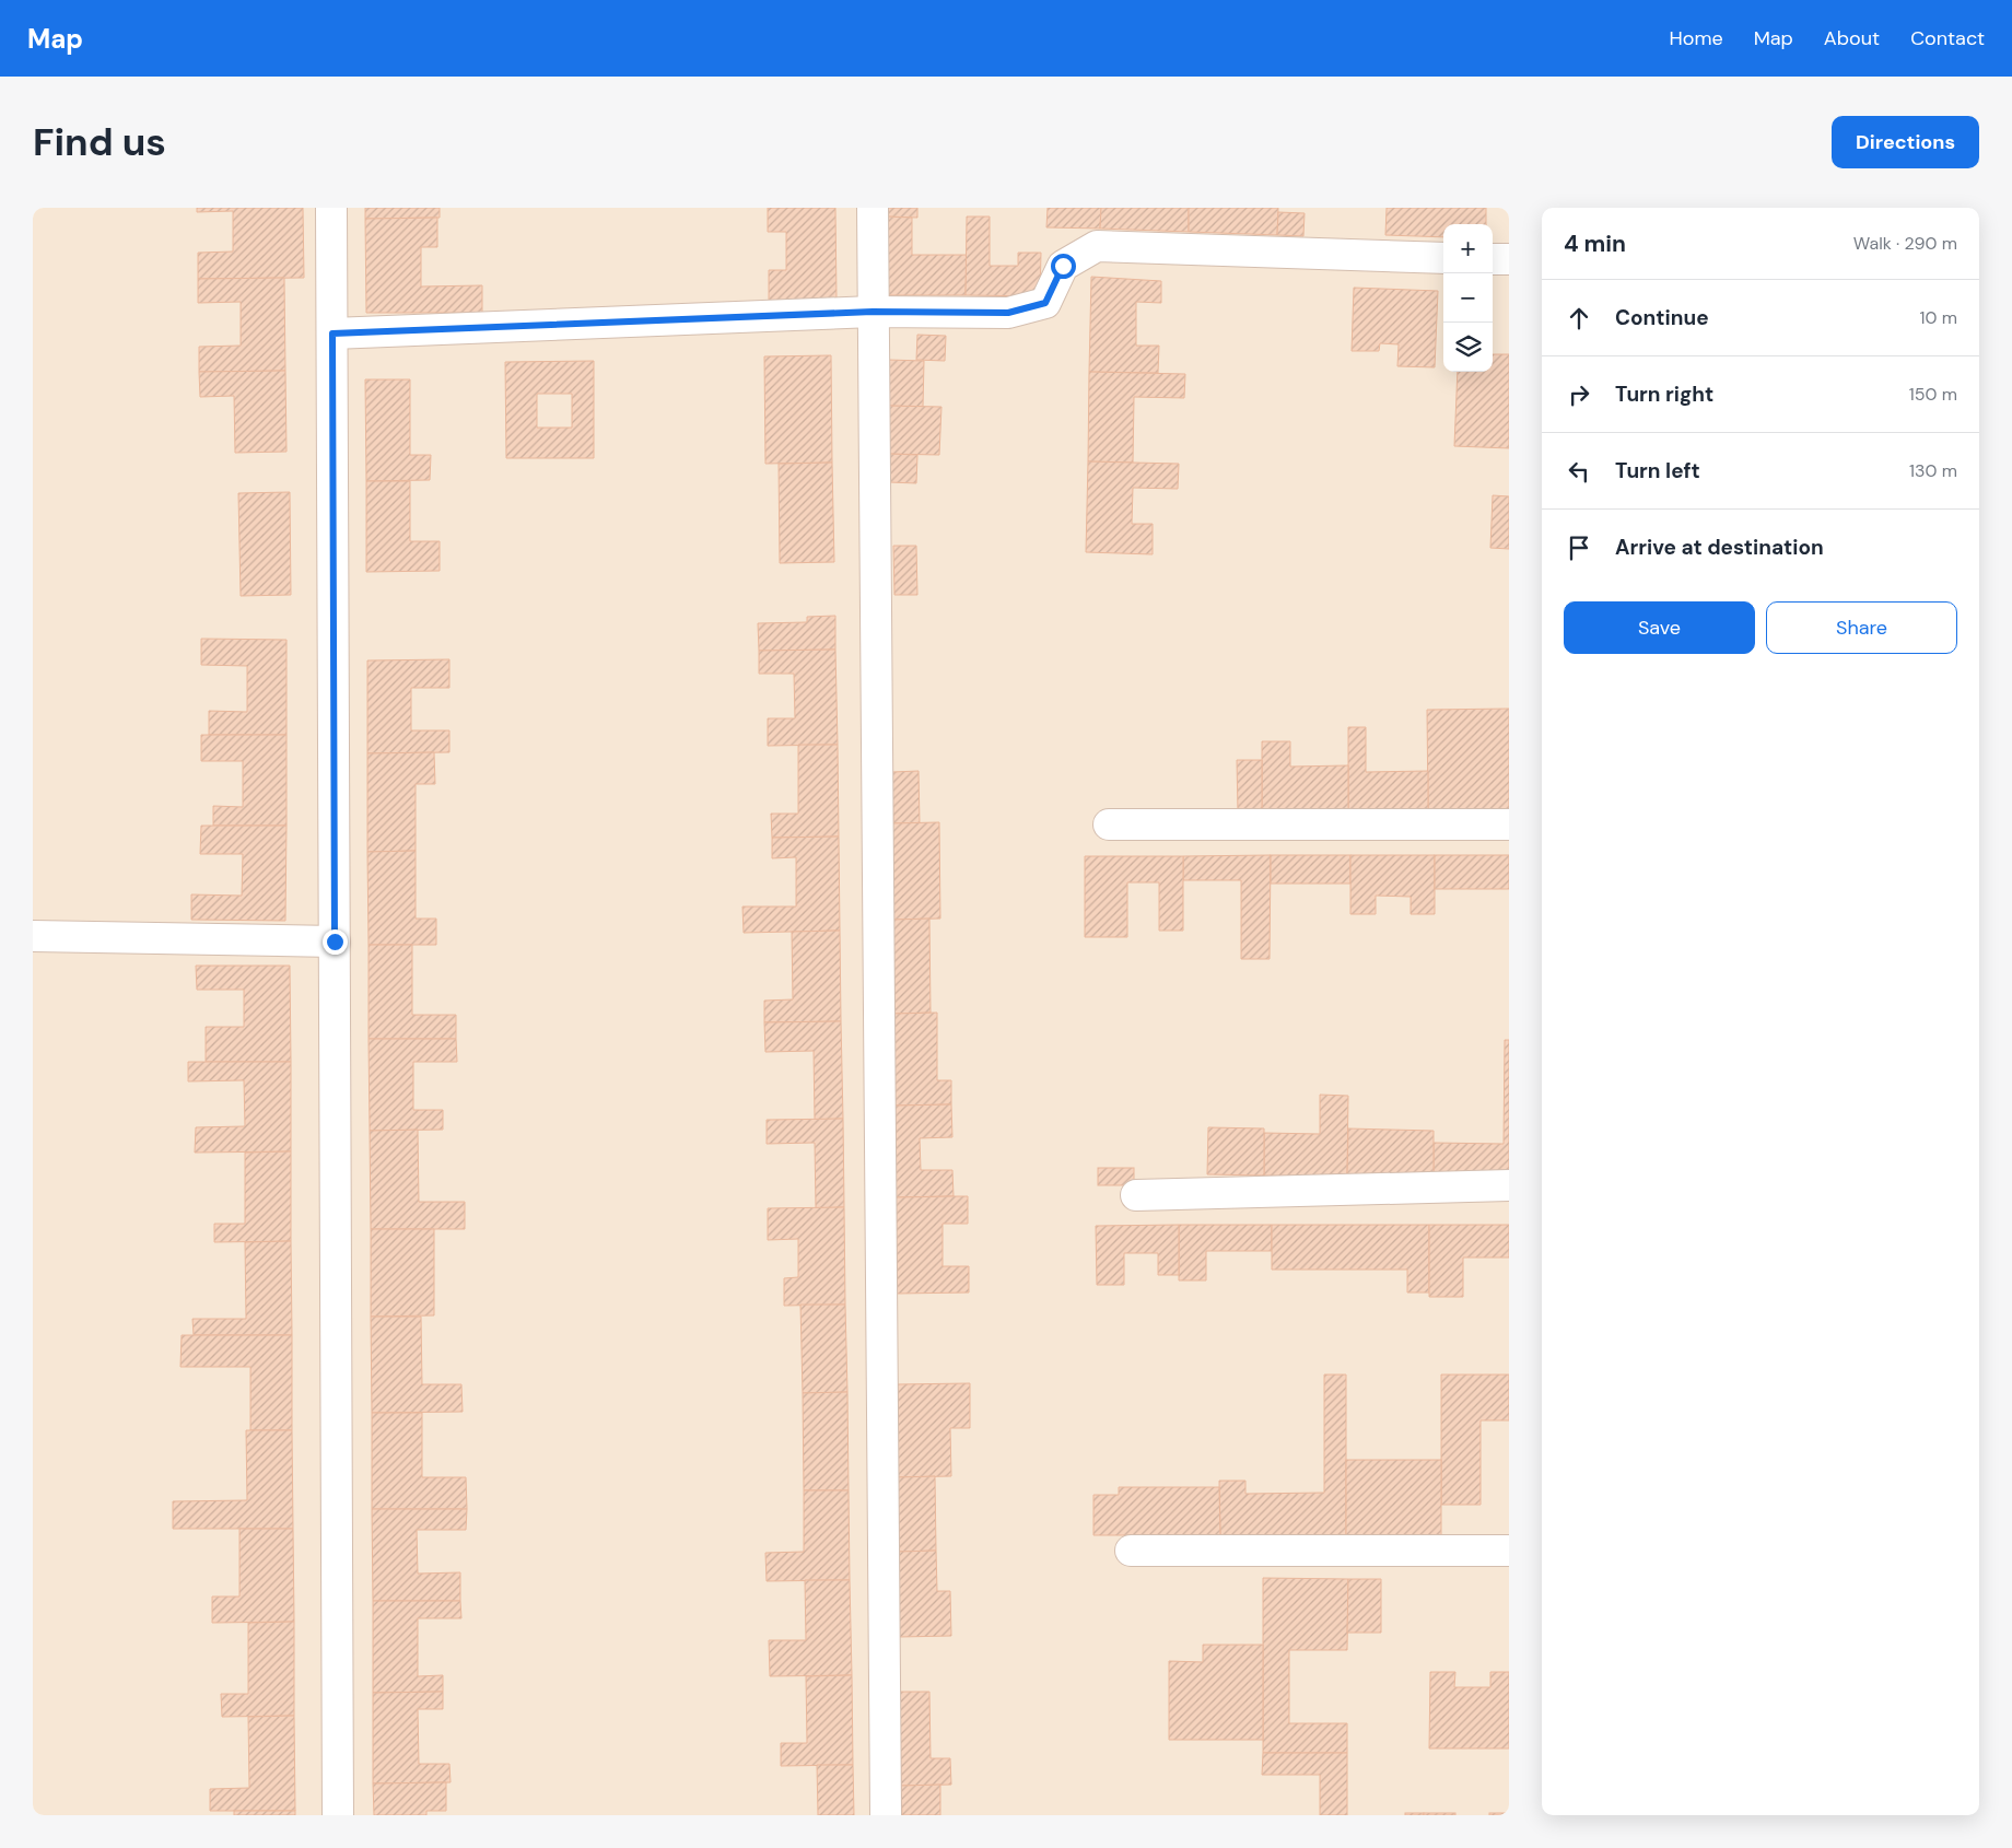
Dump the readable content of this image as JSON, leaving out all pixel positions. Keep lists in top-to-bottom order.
{
  "page": {
    "header": "Map",
    "nav": [
      "Home",
      "Map",
      "About",
      "Contact"
    ],
    "buttons": [
      "Directions",
      ["Save", "Share"]
    ],
    "title": "Find us",
    "heading": ["4 min", "Walk · 290 m"],
    "map_buttons": ["+", "−"],
    "list": [
      ["Continue", "10 m"],
      ["Turn right", "150 m"],
      ["Turn left", "130 m"],
      "Arrive at destination"
    ]
  }
}
